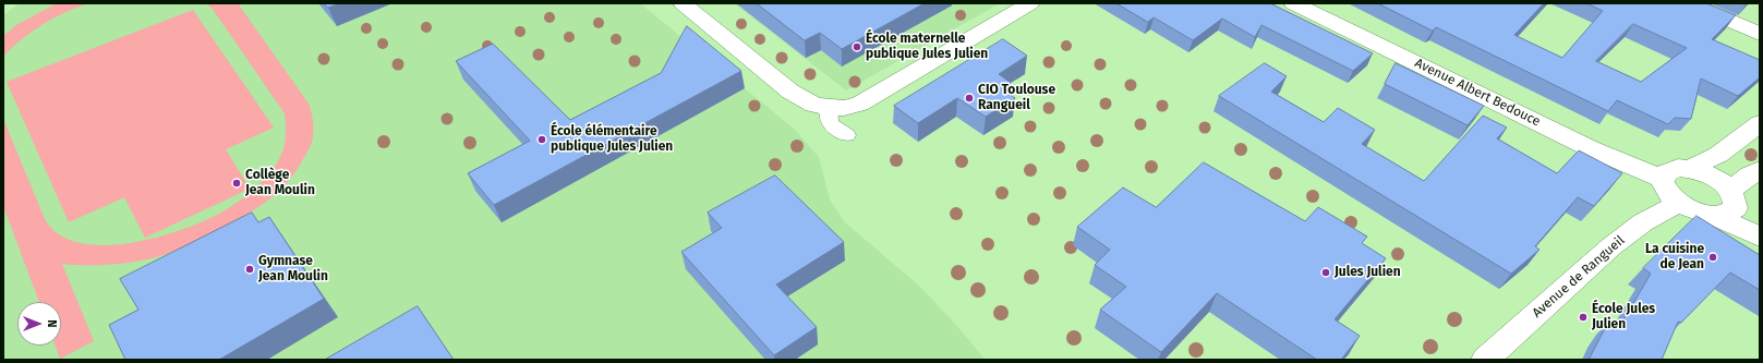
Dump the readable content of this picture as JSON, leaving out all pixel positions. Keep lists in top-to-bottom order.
{
  "streets": {
    "street": ["Avenue Albert Bedouce", "Avenue de Rangueil"]
  },
  "places": [
    "École maternelle publique Jules Julien",
    "CIO Toulouse Rangueil",
    "École élémentaire publique Jules Julien",
    "Collège Jean Moulin",
    "La cuisine de Jean",
    "Gymnase Jean Moulin",
    "Jules Julien",
    "École Jules Julien"
  ],
  "north": "right"
}
